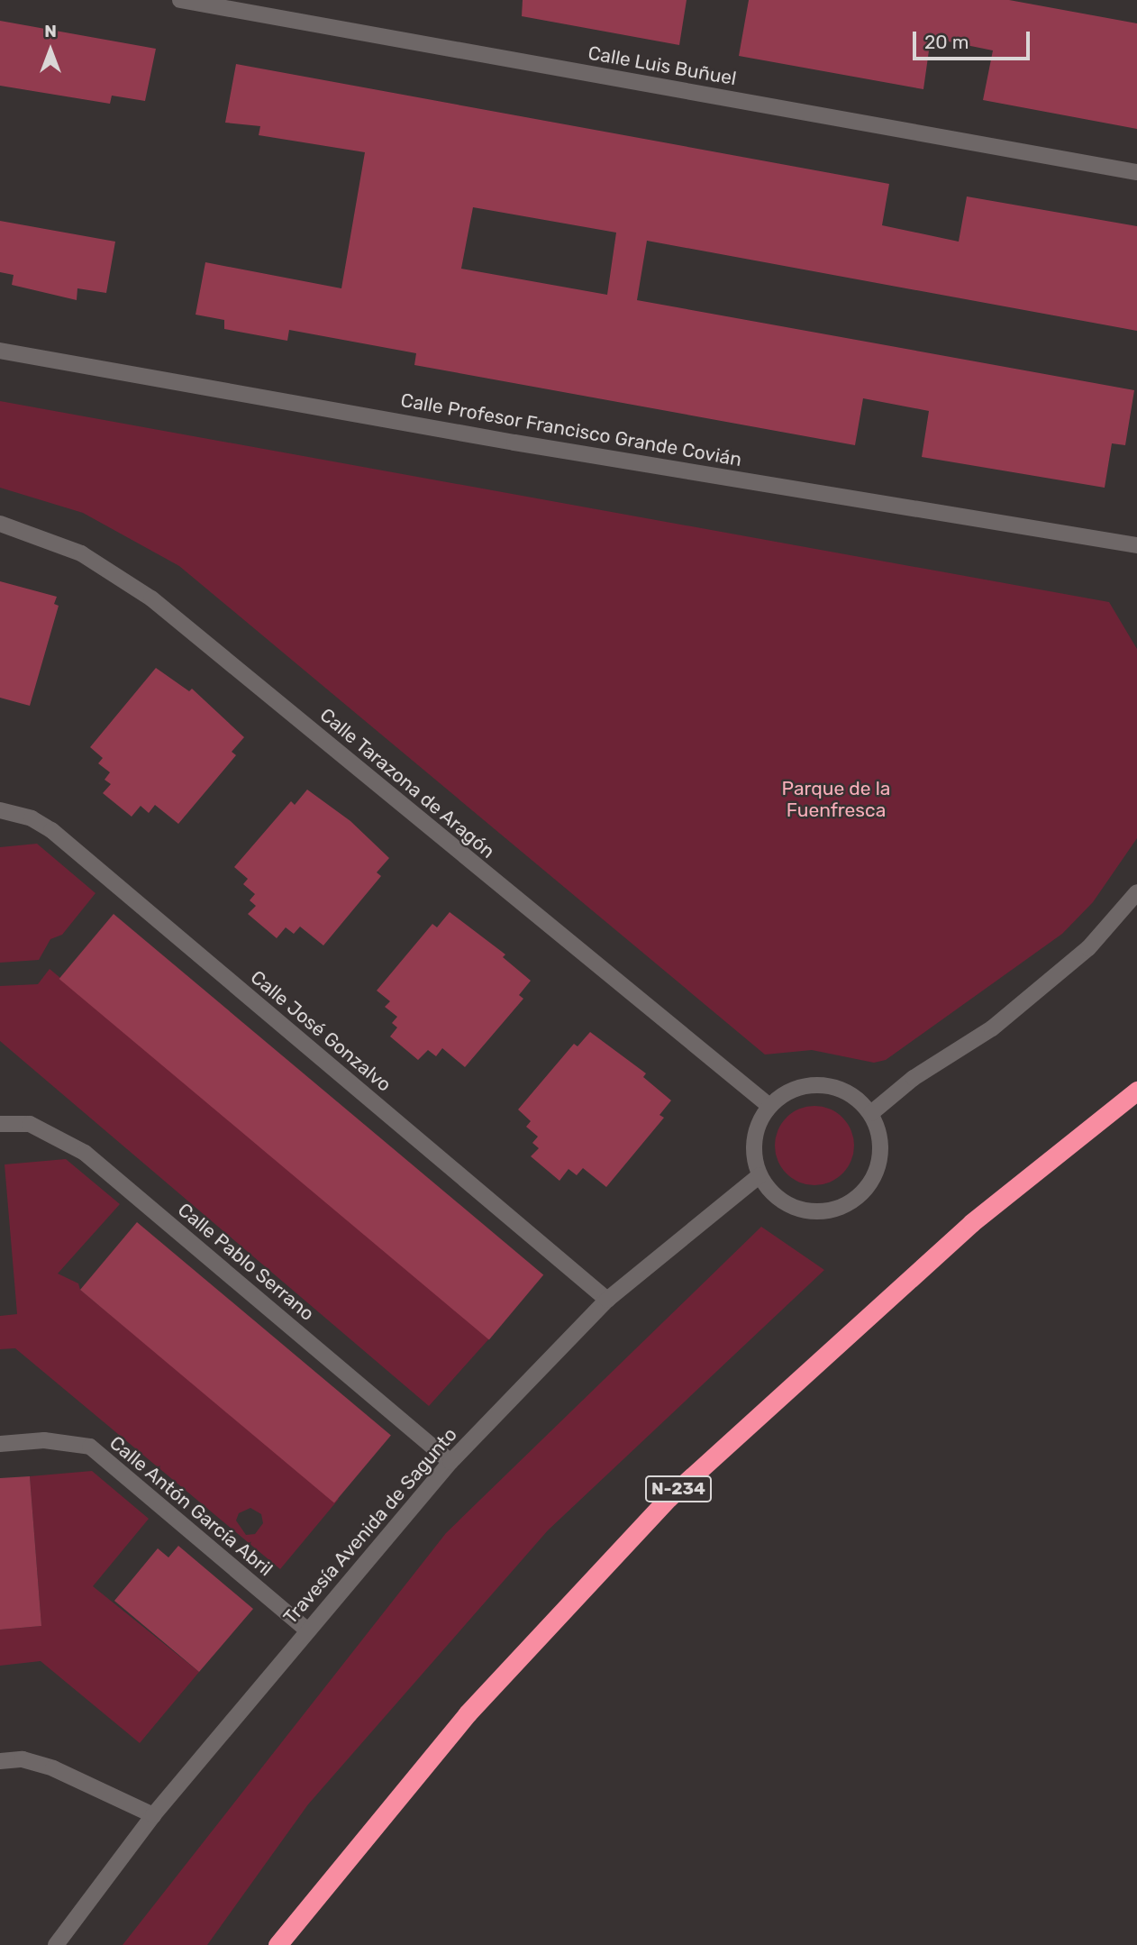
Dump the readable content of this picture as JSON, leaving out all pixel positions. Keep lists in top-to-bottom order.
{
  "streets": {
    "highway": ["N-234"],
    "street": [
      "Calle Luis Buñuel",
      "Calle Profesor Francisco Grande Covián",
      "Calle Tarazona de Aragón",
      "Calle José Gonzalvo",
      "Calle Pablo Serrano",
      "Calle Antón García Abril",
      "Travesía Avenida de Sagunto"
    ]
  },
  "crossings": [
    ["Calle Tarazona de Aragón", "Travesía Avenida de Sagunto"],
    ["Calle José Gonzalvo", "Travesía Avenida de Sagunto"],
    ["Calle Pablo Serrano", "Travesía Avenida de Sagunto"],
    ["Calle Antón García Abril", "Travesía Avenida de Sagunto"]
  ],
  "parks": ["Parque de la Fuenfresca"],
  "scale_bar": "20 m",
  "north": "top"
}
